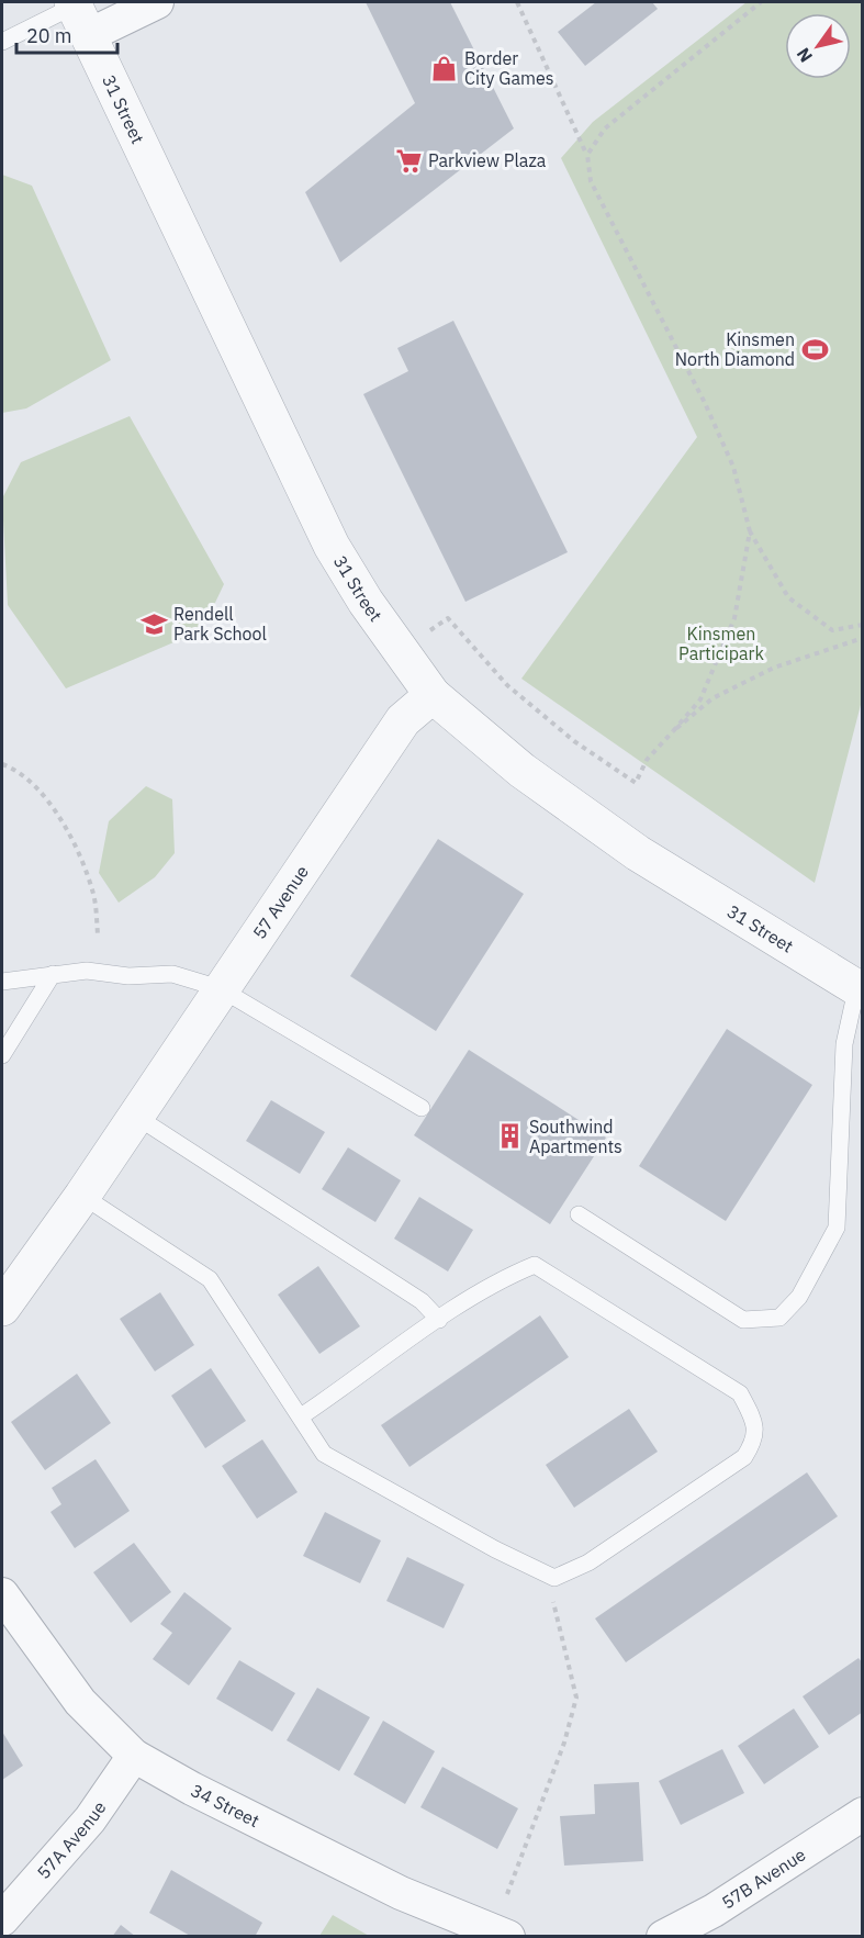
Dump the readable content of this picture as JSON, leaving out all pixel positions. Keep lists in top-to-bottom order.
{
  "streets": {
    "street": [
      "31 Street",
      "57 Avenue",
      "34 Street",
      "57A Avenue",
      "57B Avenue"
    ]
  },
  "crossings": [
    ["31 Street", "57 Avenue"],
    ["34 Street", "57A Avenue"]
  ],
  "parks": ["Kinsmen Participark"],
  "places": {
    "shop": ["Border City Games"],
    "supermarket": ["Parkview Plaza"],
    "sports": ["Kinsmen North Diamond"],
    "school or university": ["Rendell Park School"],
    "building": ["Southwind Apartments"]
  },
  "scale_bar": "20 m",
  "north": "bottom left"
}
